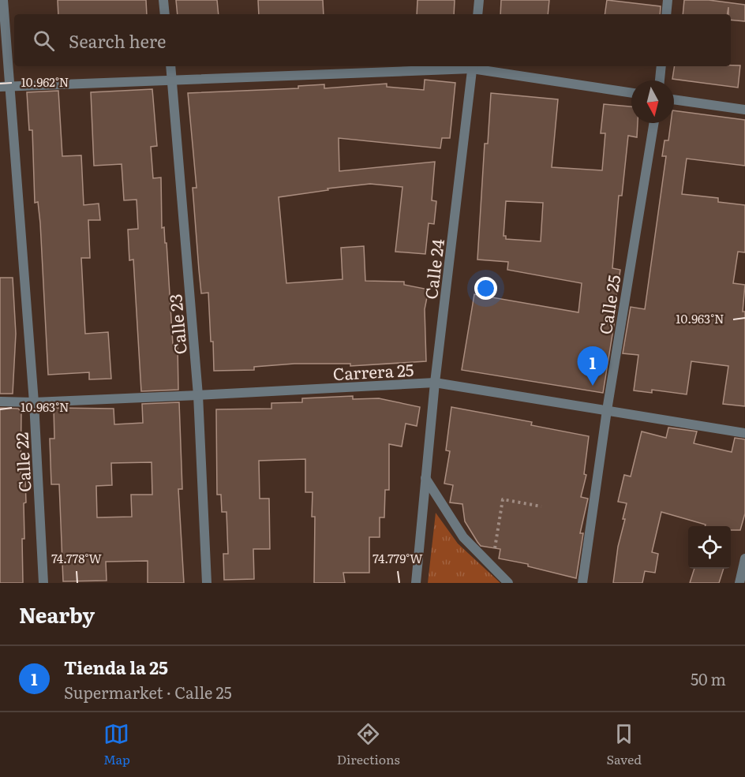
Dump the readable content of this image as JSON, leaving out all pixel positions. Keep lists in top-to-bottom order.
{
  "streets": {
    "street": [
      "Calle 24",
      "Calle 25",
      "Calle 23",
      "Carrera 25",
      "Calle 22"
    ]
  },
  "crossings": [
    ["Calle 24", "Carrera 25"],
    ["Calle 25", "Carrera 25"],
    ["Calle 23", "Carrera 25"],
    ["Carrera 25", "Calle 22"]
  ],
  "north": "bottom",
  "page": {
    "search": "Search here",
    "pins": "1",
    "heading": "Nearby",
    "list": [
      {
        "mark": "1",
        "name": "Tienda la 25",
        "note": "Supermarket · Calle 25",
        "value": "50 m"
      }
    ],
    "nav": ["Map", "Directions", "Saved"]
  },
  "coordinates": [
    "10.962°N",
    "10.963°N",
    "74.778°W",
    "74.779°W"
  ]
}
